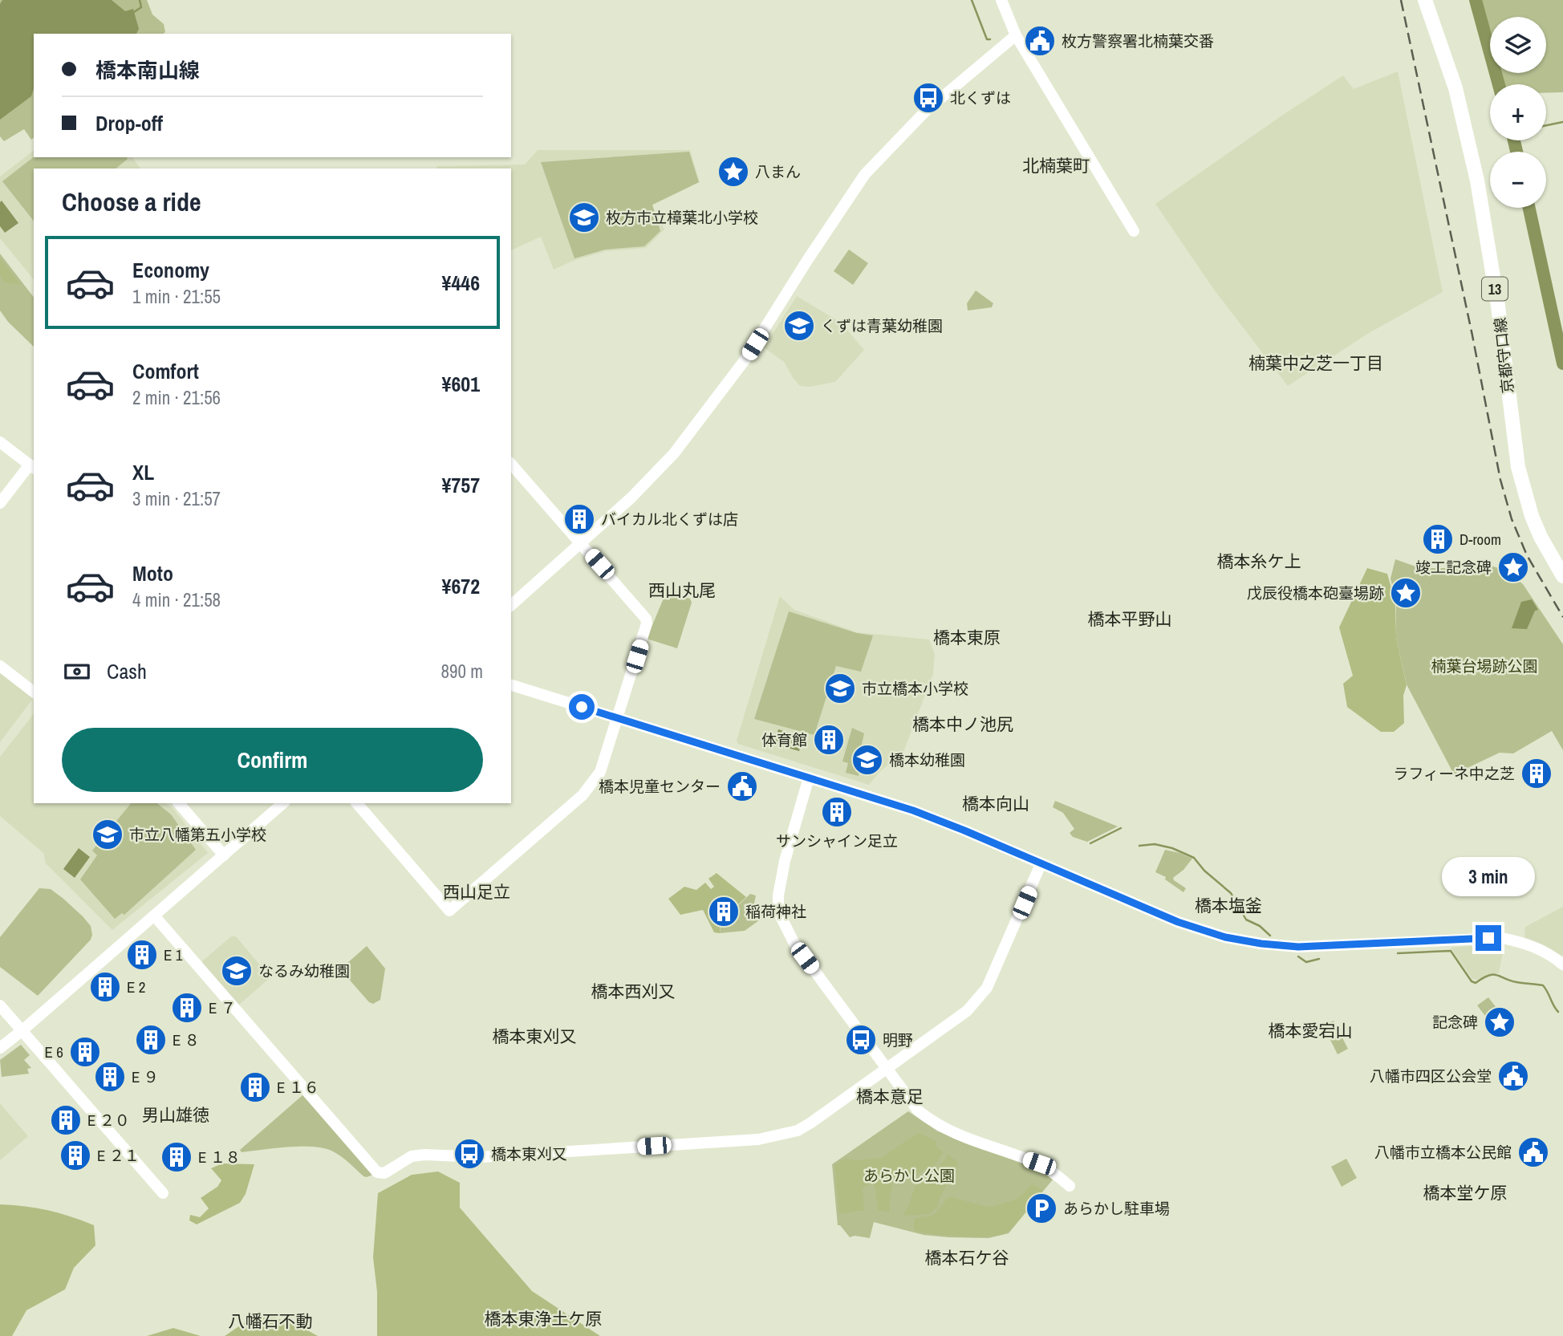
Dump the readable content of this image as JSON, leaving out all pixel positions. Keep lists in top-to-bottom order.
{
  "streets": {
    "main road": ["13", "京都守口線"]
  },
  "districts": [
    "北楠葉町",
    "楠葉中之芝一丁目",
    "橋本糸ケ上",
    "西山丸尾",
    "橋本平野山",
    "橋本東原",
    "橋本中ノ池尻",
    "橋本向山",
    "西山足立",
    "橋本塩釜",
    "橋本西刈又",
    "橋本愛宕山",
    "橋本東刈又",
    "橋本意足",
    "男山雄徳",
    "橋本堂ケ原",
    "橋本石ケ谷",
    "橋本東浄土ケ原",
    "八幡石不動"
  ],
  "parks": ["楠葉台場跡公園", "あらかし公園"],
  "places": {
    "public building": [
      "枚方警察署北楠葉交番",
      "橋本児童センター",
      "八幡市四区公会堂",
      "八幡市立橋本公民館"
    ],
    "bus stop": ["北くずは", "明野", "橋本東刈又"],
    "place": [
      "八まん",
      "竣工記念碑",
      "戊辰役橋本砲臺場跡",
      "記念碑"
    ],
    "school or university": [
      "枚方市立樟葉北小学校",
      "くずは青葉幼稚園",
      "市立橋本小学校",
      "橋本幼稚園",
      "市立八幡第五小学校",
      "なるみ幼稚園"
    ],
    "building": [
      "バイカル北くずは店",
      "D-room",
      "体育館",
      "ラフィーネ中之芝",
      "サンシャイン足立",
      "稲荷神社",
      "E 1",
      "E 2",
      "E ７",
      "E ８",
      "E 6",
      "E ９",
      "E １６",
      "E ２０",
      "E ２１",
      "E １８"
    ],
    "parking": ["あらかし駐車場"]
  },
  "page": {
    "map_buttons": ["+", "−"],
    "banner": ["橋本南山線", "Drop-off"],
    "heading": "Choose a ride",
    "list": [
      {
        "name": "Economy",
        "note": "1 min · 21:55",
        "value": "¥446"
      },
      {
        "name": "Comfort",
        "note": "2 min · 21:56",
        "value": "¥601"
      },
      {
        "name": "XL",
        "note": "3 min · 21:57",
        "value": "¥757"
      },
      {
        "name": "Moto",
        "note": "4 min · 21:58",
        "value": "¥672"
      }
    ],
    "pay": ["Cash", "890 m"],
    "buttons": "Confirm",
    "bubble": "3 min"
  }
}
